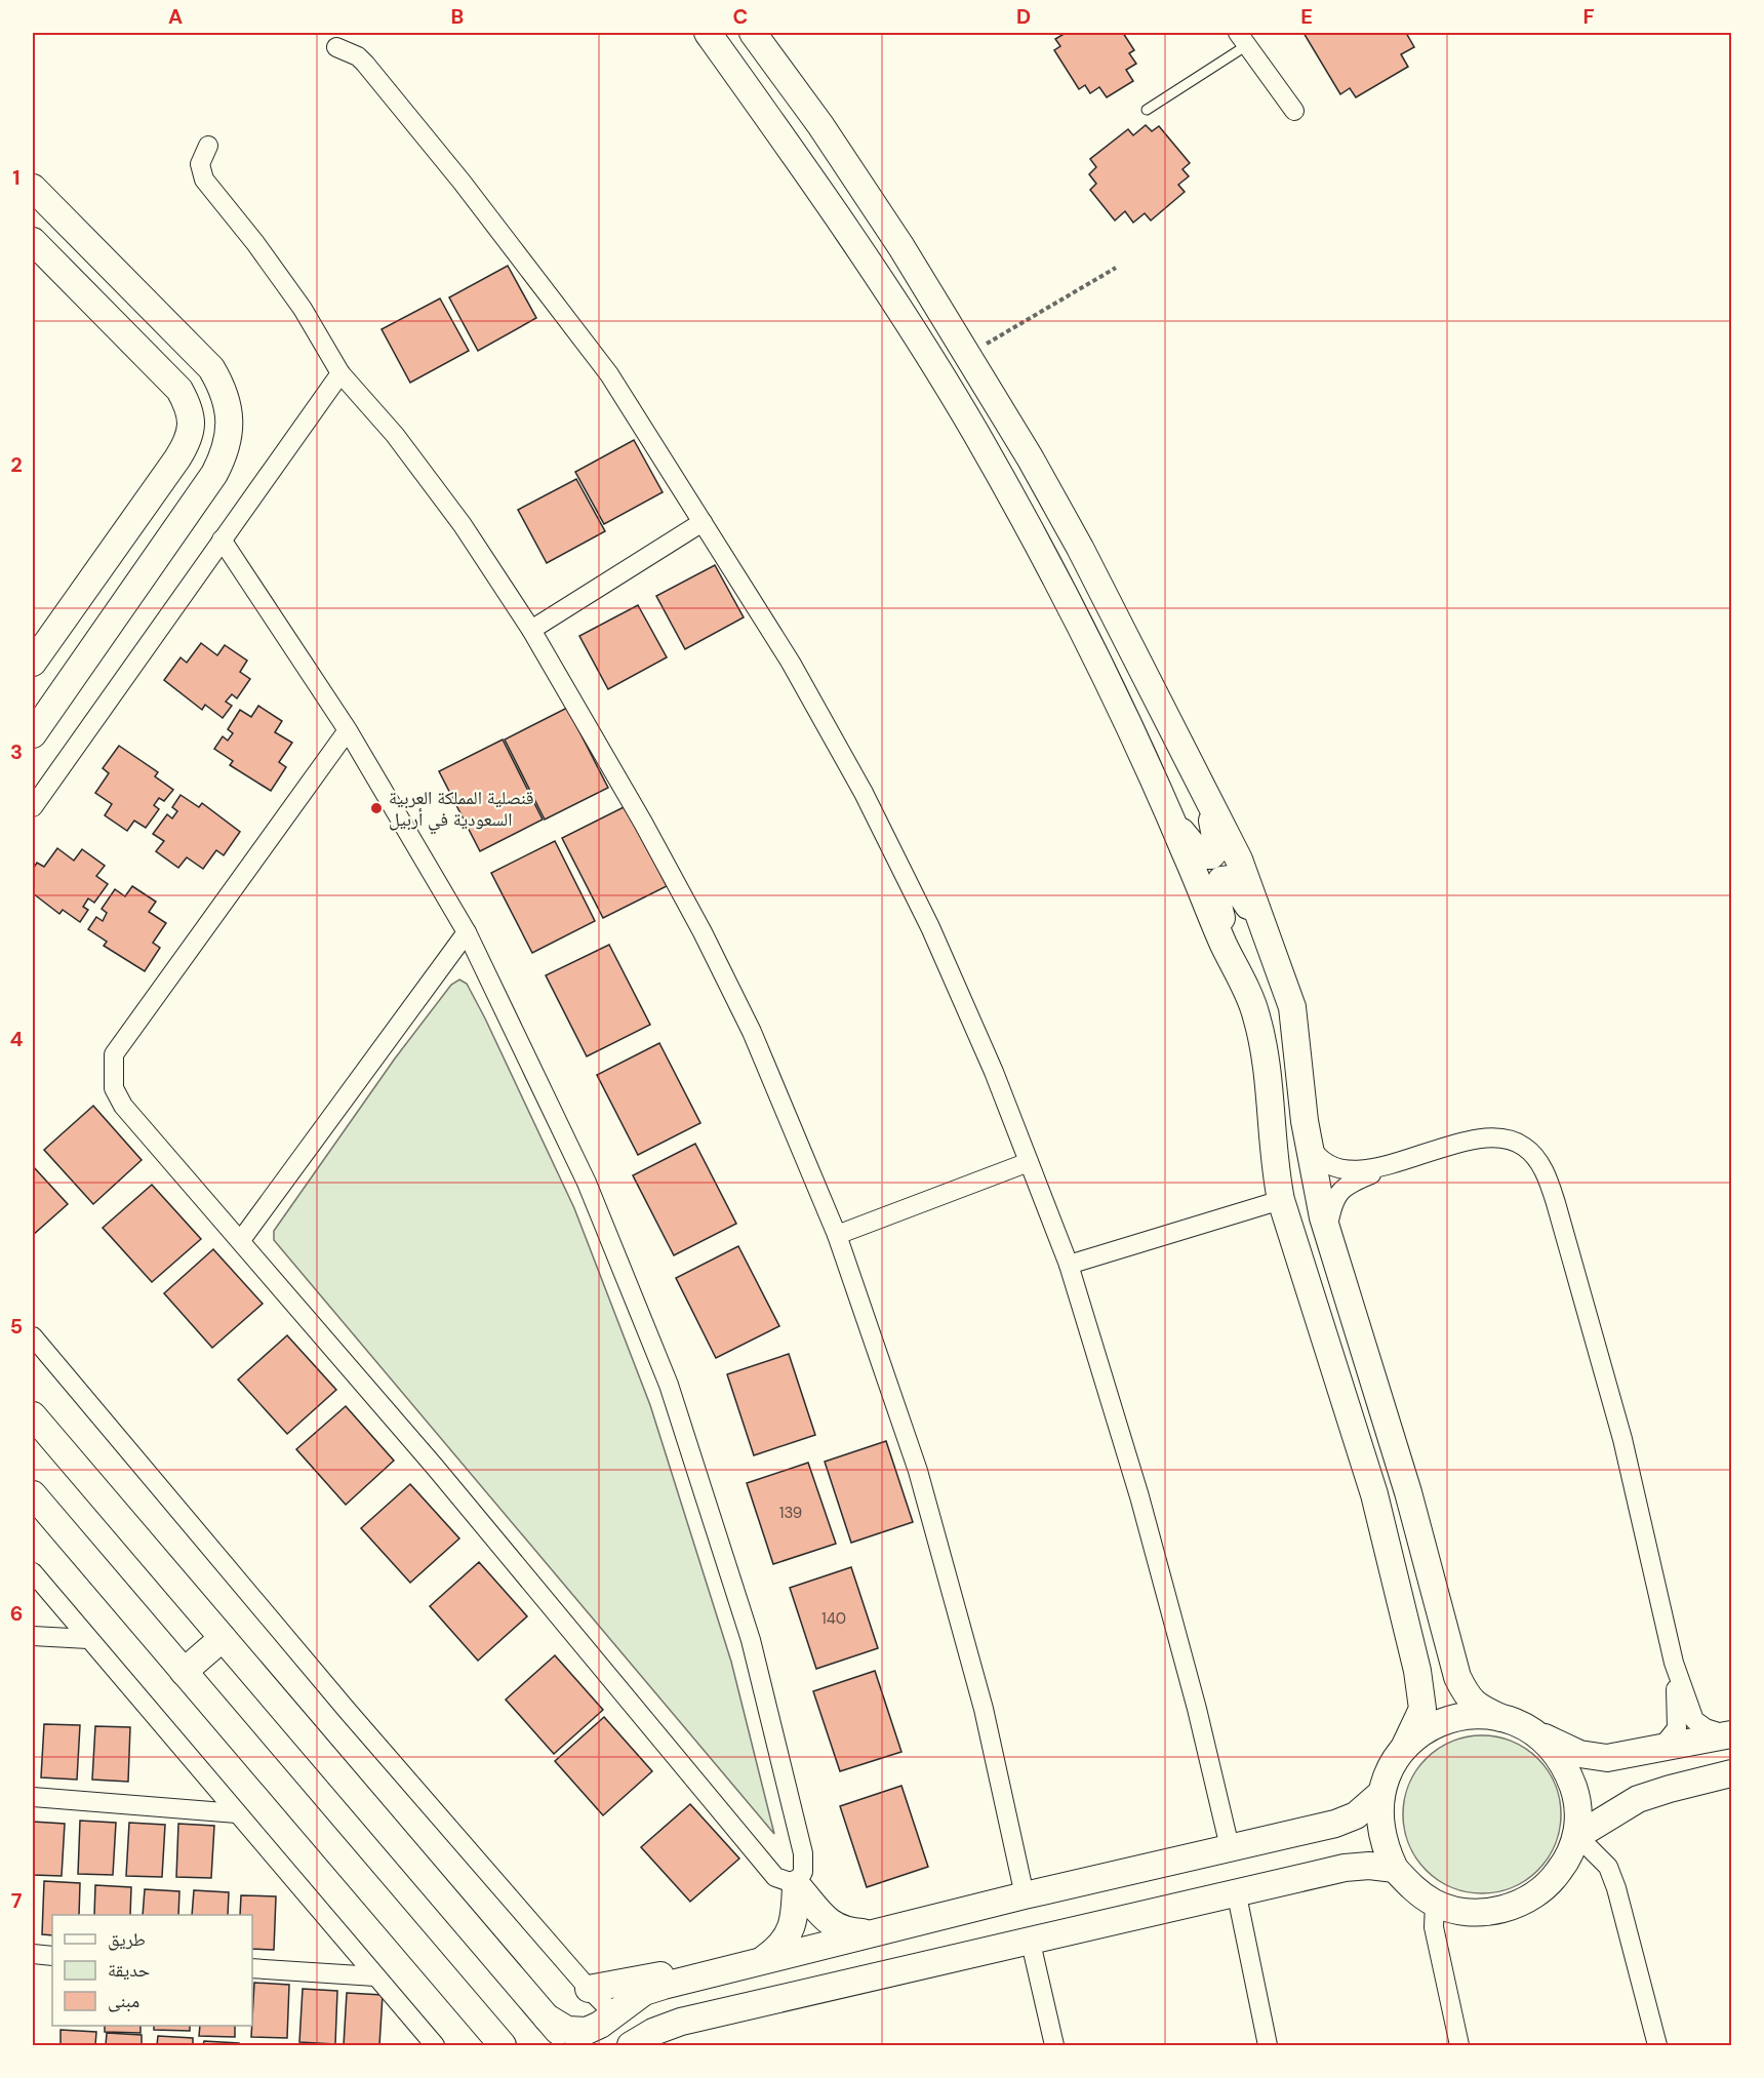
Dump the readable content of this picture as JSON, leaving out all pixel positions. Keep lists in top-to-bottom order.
{
  "places": ["قنصلية المملكة العربية السعودية في أربيل"],
  "house_numbers": ["139", "140"],
  "legend": ["طريق", "حديقة", "مبنى"],
  "grid": {
    "columns": [
      "A",
      "B",
      "C",
      "D",
      "E",
      "F"
    ],
    "rows": [
      "1",
      "2",
      "3",
      "4",
      "5",
      "6",
      "7"
    ]
  }
}
